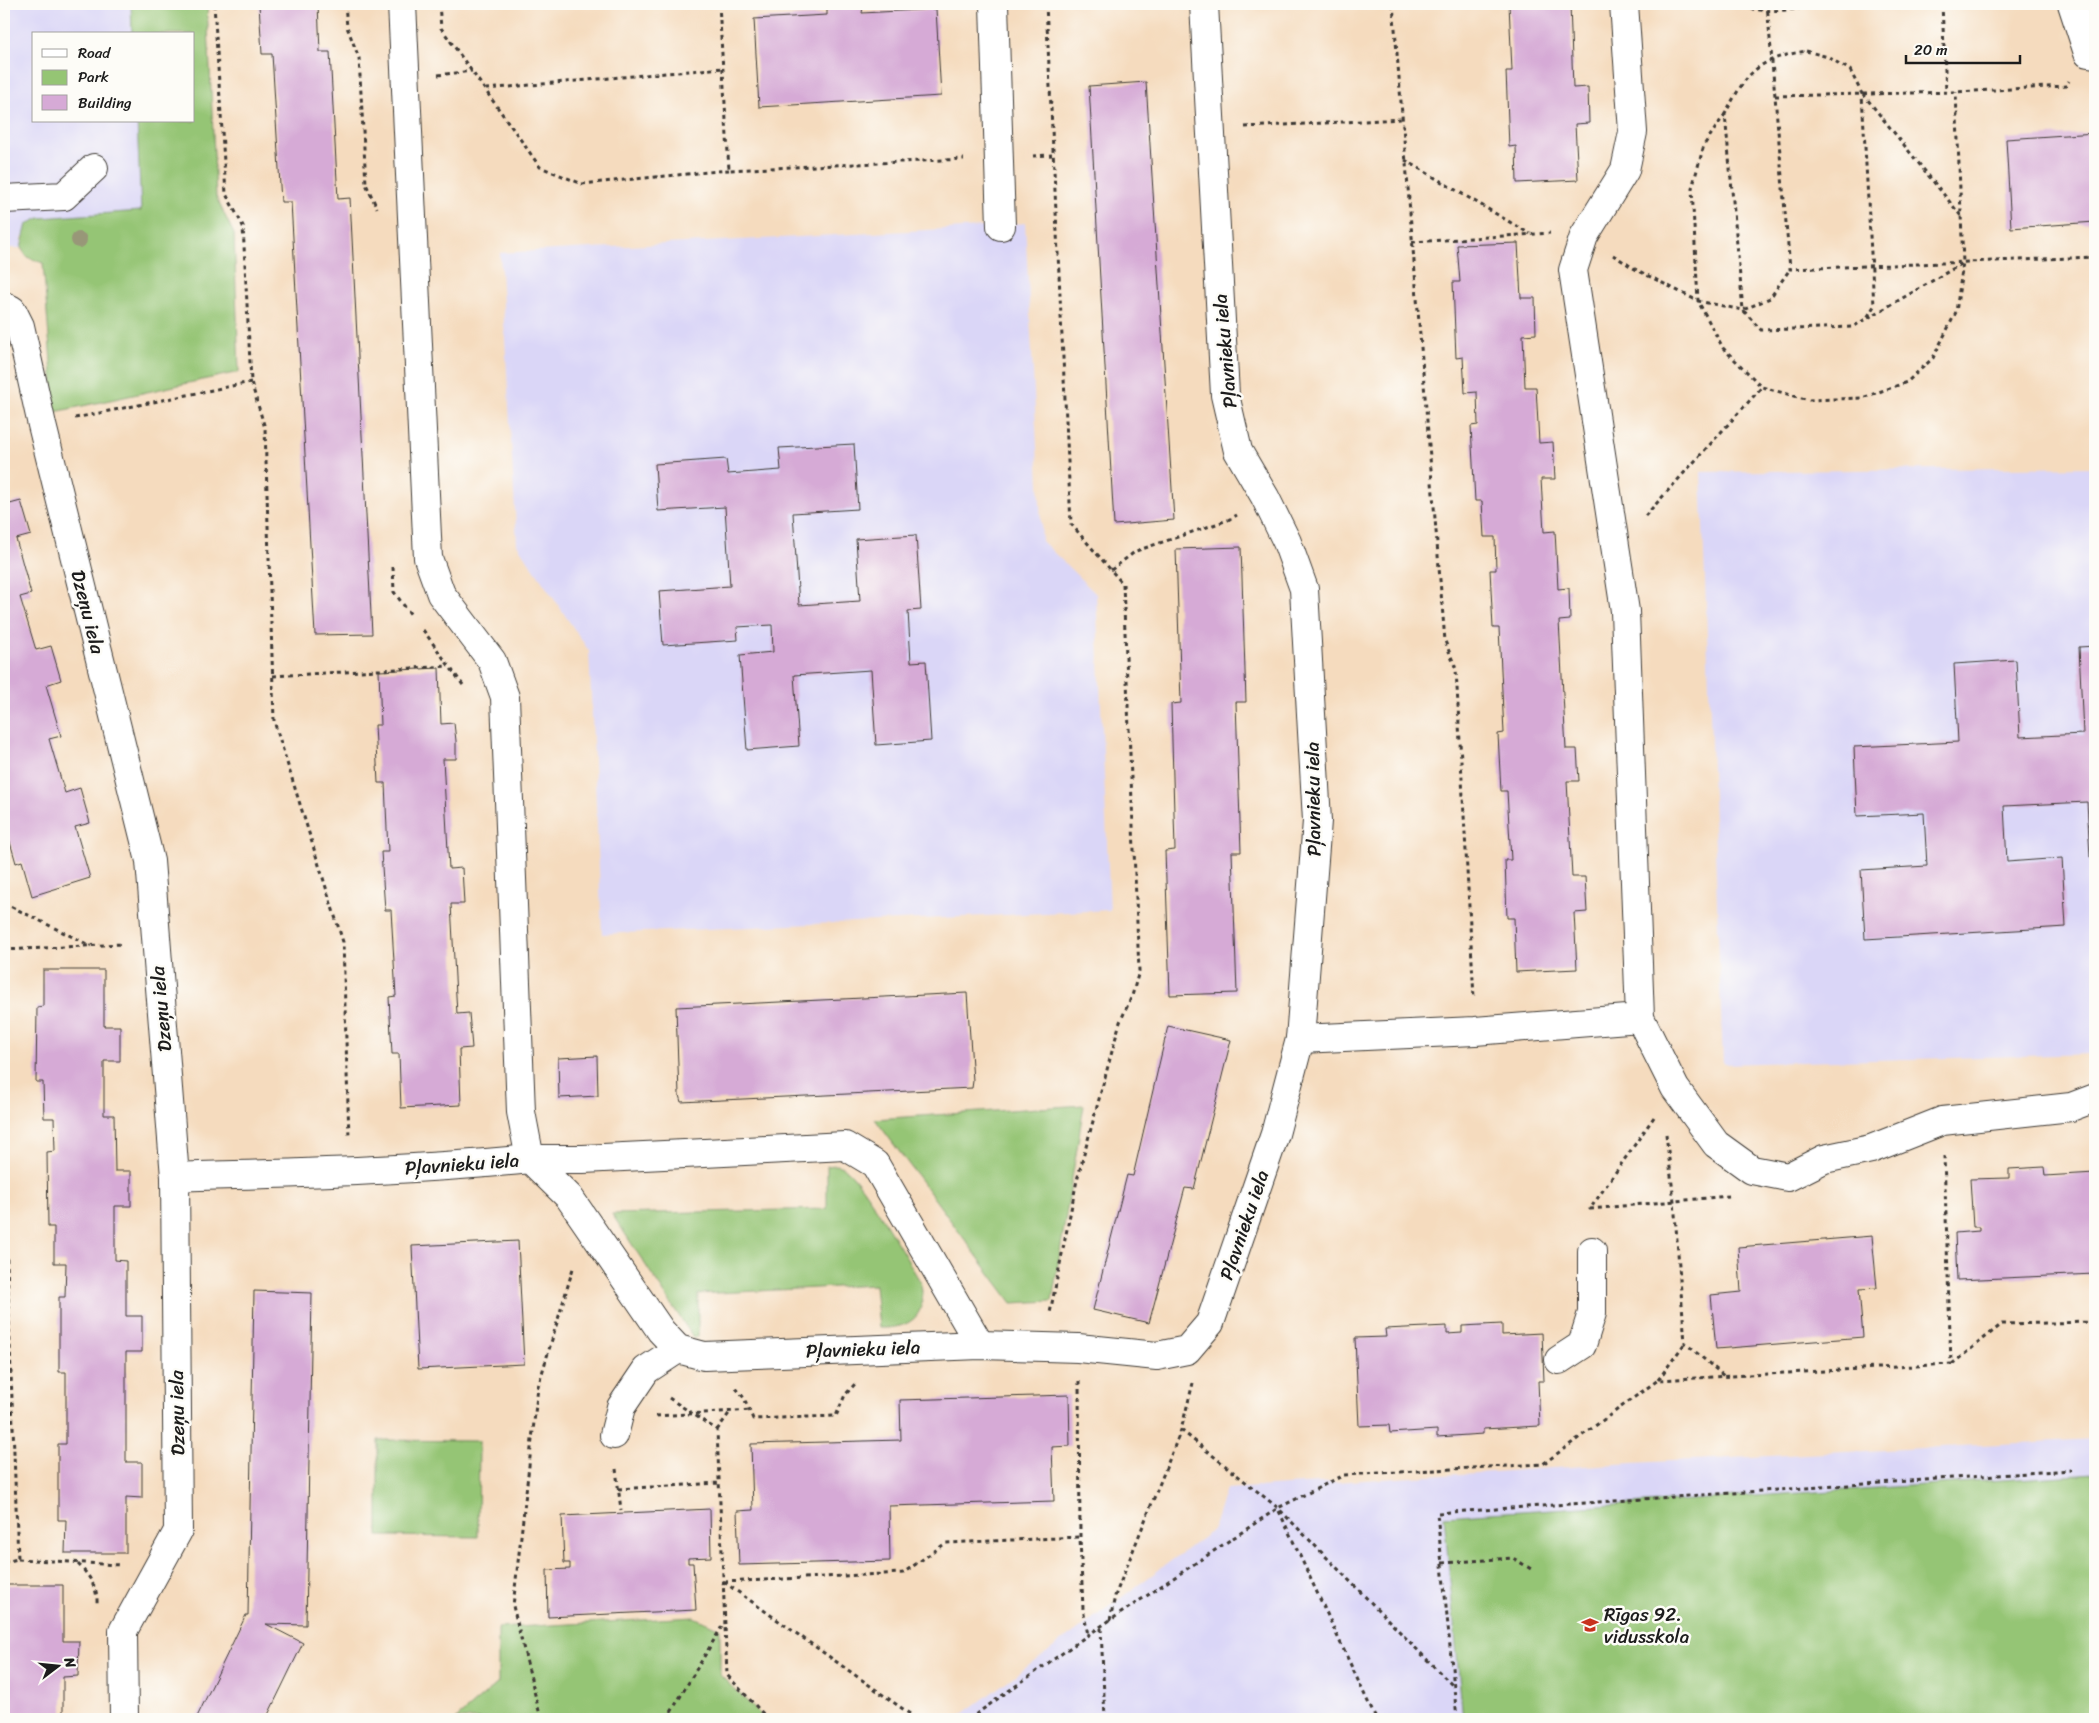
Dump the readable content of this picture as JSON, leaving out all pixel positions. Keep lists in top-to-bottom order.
{
  "streets": {
    "street": ["Pļavnieku iela", "Dzeņu iela"]
  },
  "crossings": [
    ["Pļavnieku iela", "Dzeņu iela"]
  ],
  "places": {
    "school or university": ["Rīgas 92. vidusskola"]
  },
  "legend": ["Road", "Park", "Building"],
  "scale_bar": "20 m",
  "north": "right"
}
